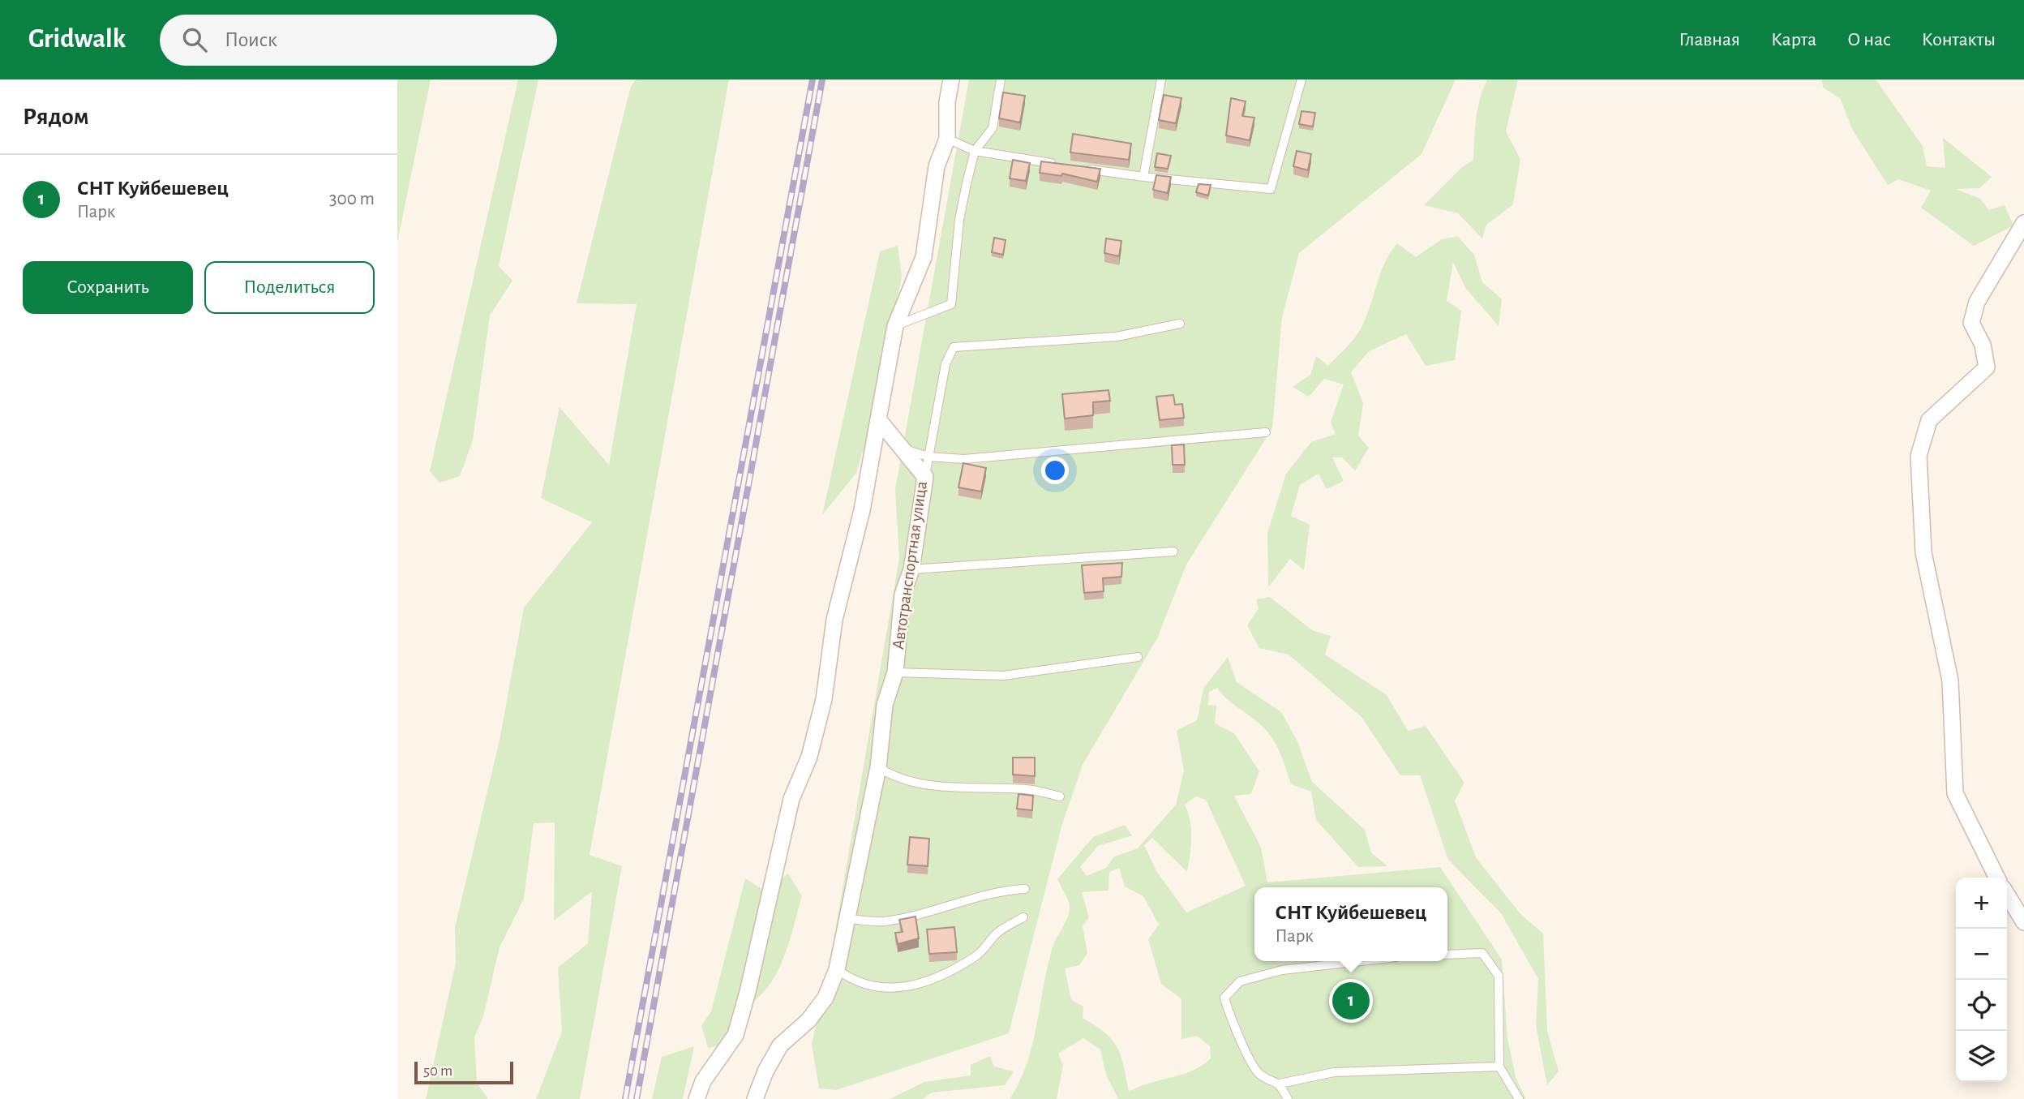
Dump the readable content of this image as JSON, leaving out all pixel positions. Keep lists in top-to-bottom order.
{
  "streets": {
    "street": ["Автотранспортная улица"]
  },
  "scale_bar": "50 m",
  "page": {
    "header": "Gridwalk",
    "search": "Поиск",
    "nav": [
      "Главная",
      "Карта",
      "О нас",
      "Контакты"
    ],
    "heading": "Рядом",
    "list": [
      {
        "mark": "1",
        "name": "СНТ Куйбешевец",
        "note": "Парк",
        "value": "300 m"
      }
    ],
    "buttons": ["Сохранить", "Поделиться"],
    "map_buttons": ["+", "−"],
    "popup": ["СНТ Куйбешевец", "Парк"],
    "pins": "1",
    "scale": "50 m"
  }
}
